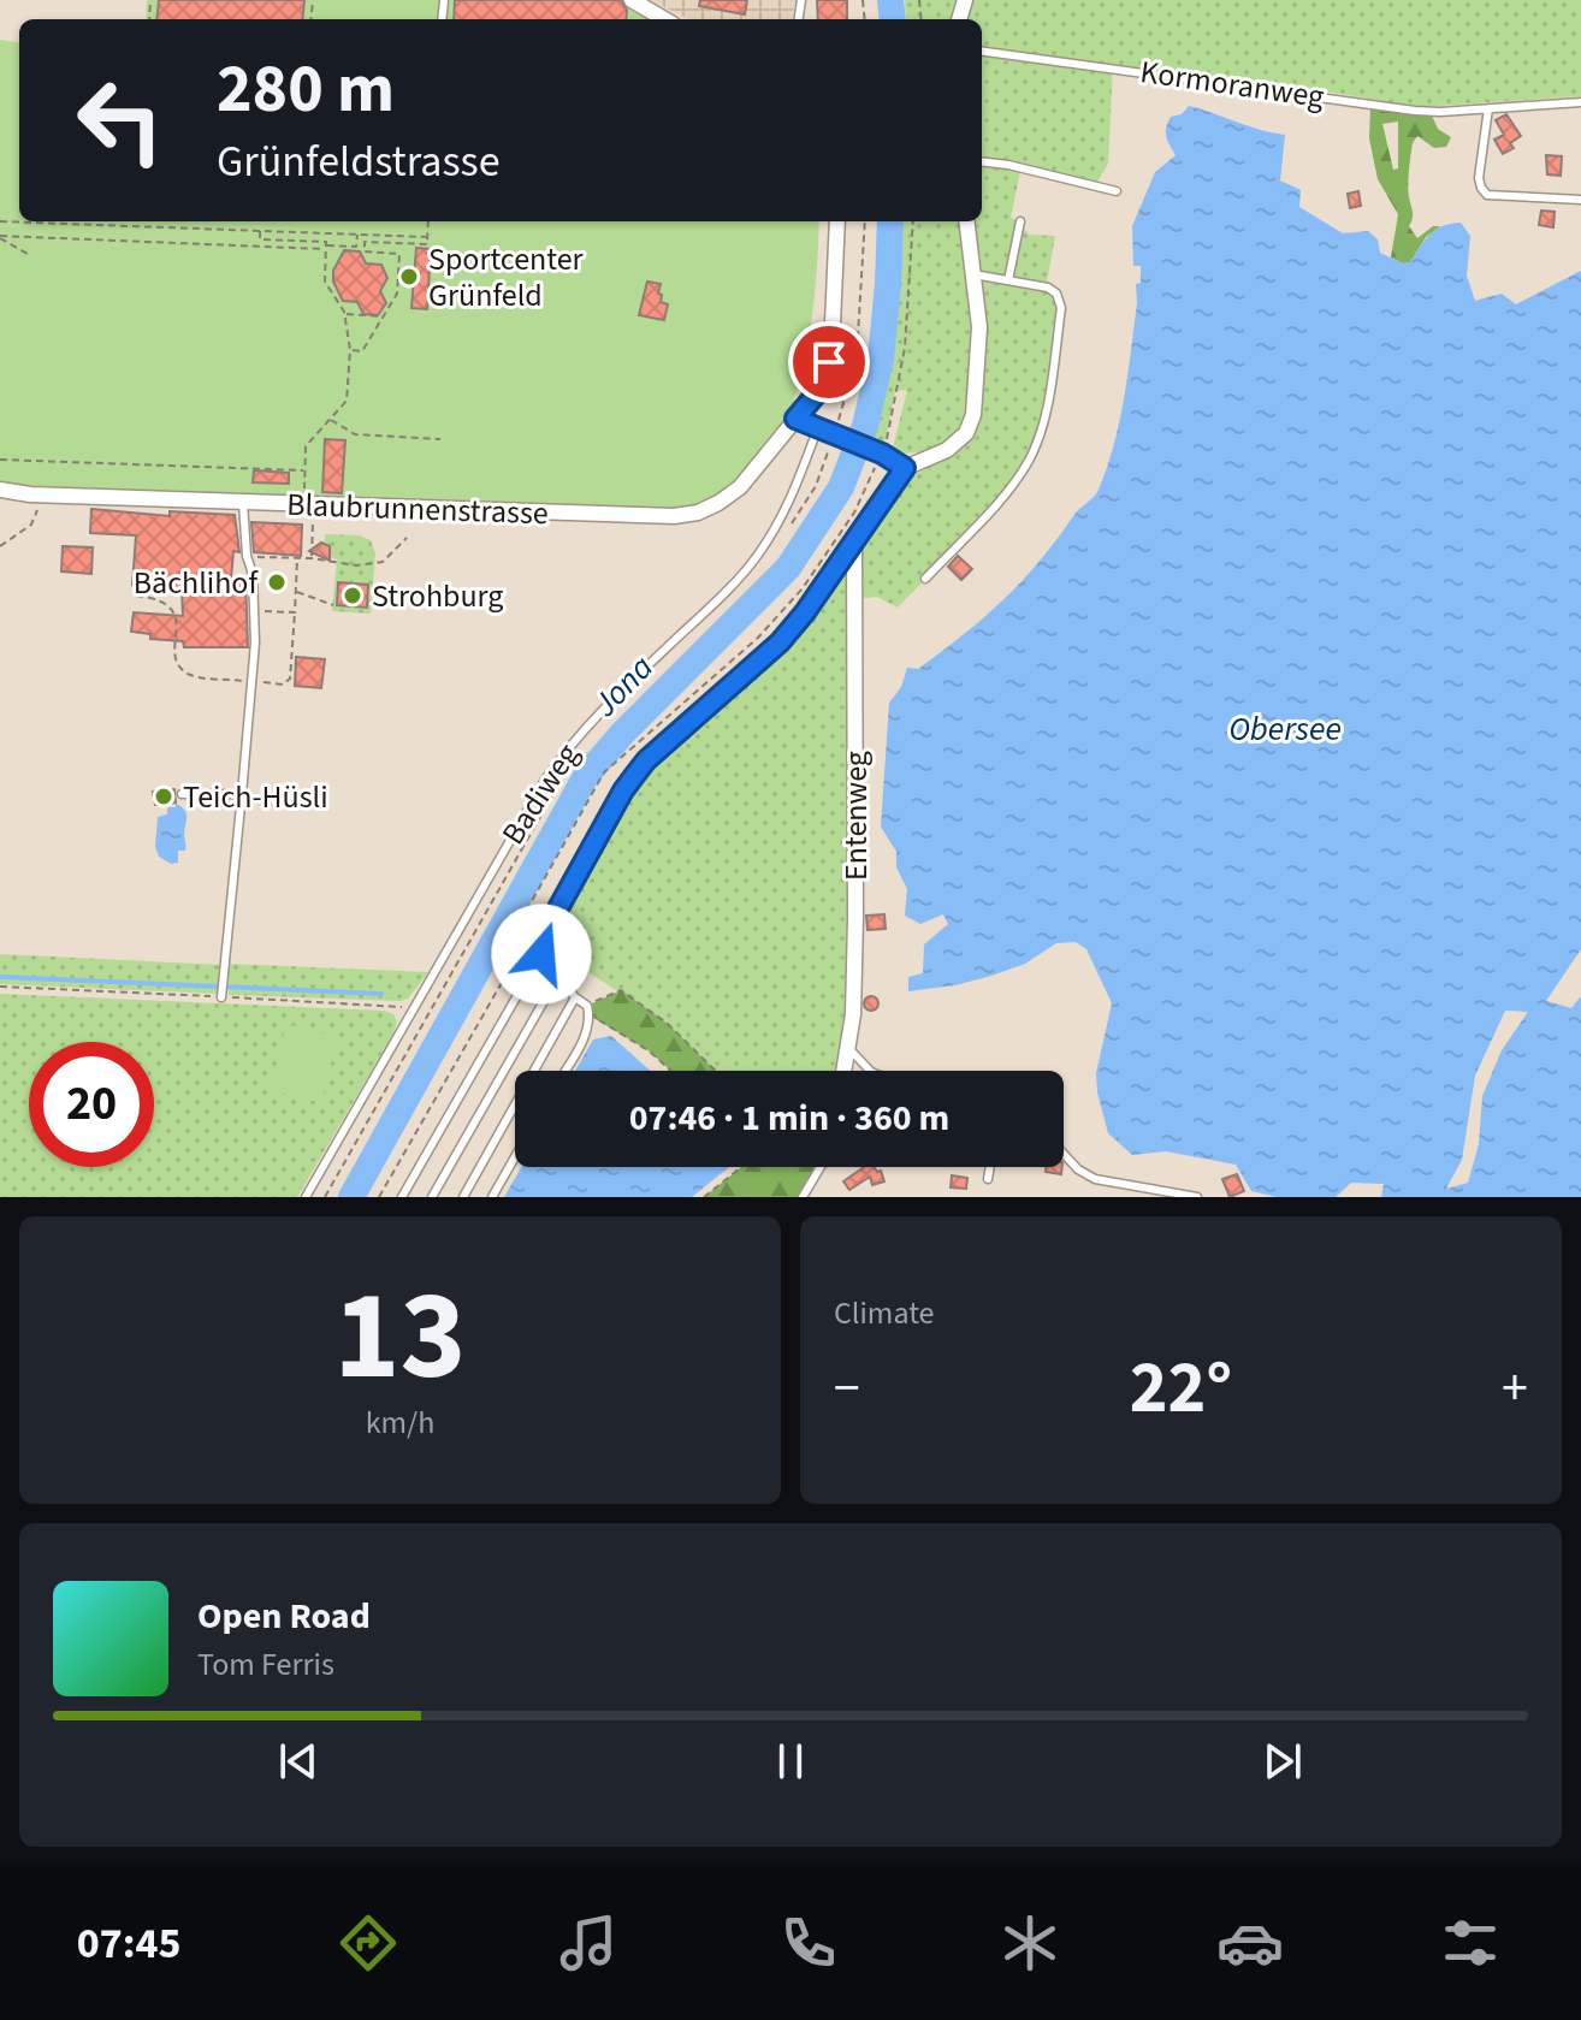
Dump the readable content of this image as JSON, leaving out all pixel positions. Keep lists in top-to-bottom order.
{
  "streets": {
    "street": ["Blaubrunnenstrasse", "Entenweg"],
    "lane": ["Kormoranweg", "Badiweg"]
  },
  "water": ["Jona", "Obersee"],
  "places": [
    "Sportcenter Grünfeld",
    "Bächlihof",
    "Strohburg",
    "Teich-Hüsli"
  ],
  "page": {
    "turn": ["280 m", "Grünfeldstrasse"],
    "limit": "20",
    "trip": "07:46 · 1 min · 360 m",
    "tile": [
      ["13", "km/h"],
      "Climate"
    ],
    "heat": ["−", "22°", "+"],
    "song": ["Open Road", "Tom Ferris"],
    "tabs": "07:45"
  }
}
